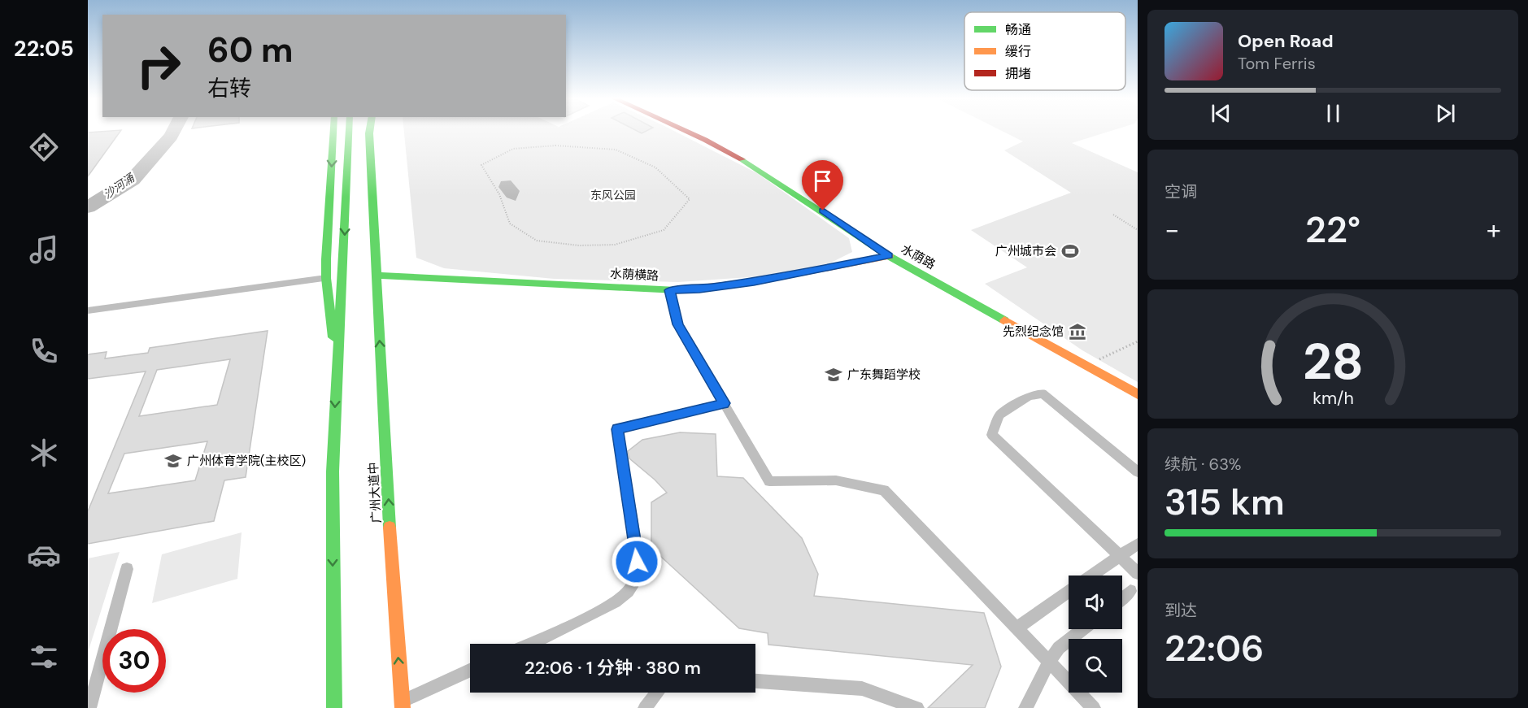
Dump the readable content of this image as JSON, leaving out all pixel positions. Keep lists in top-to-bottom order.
{
  "streets": {
    "main road": ["水荫路", "水荫横路", "广州大道中"]
  },
  "crossings": [
    ["水荫路", "水荫横路"],
    ["水荫横路", "广州大道中"]
  ],
  "water": ["沙河涌"],
  "parks": ["东风公园"],
  "places": {
    "sports": ["广州城市会"],
    "museum": ["先烈纪念馆"],
    "school or university": ["广东舞蹈学校", "广州体育学院(主校区)"]
  },
  "legend": ["畅通", "缓行", "拥堵"],
  "page": {
    "tabs": "22:05",
    "turn": ["60 m", "右转"],
    "song": ["Open Road", "Tom Ferris"],
    "tile": [
      "空调",
      ["续航 · 63%", "315 km"],
      ["到达", "22:06"]
    ],
    "heat": ["−", "22°", "+"],
    "limit": "30",
    "trip": "22:06 · 1 分钟 · 380 m",
    "gauge": ["28", "km/h"]
  }
}
